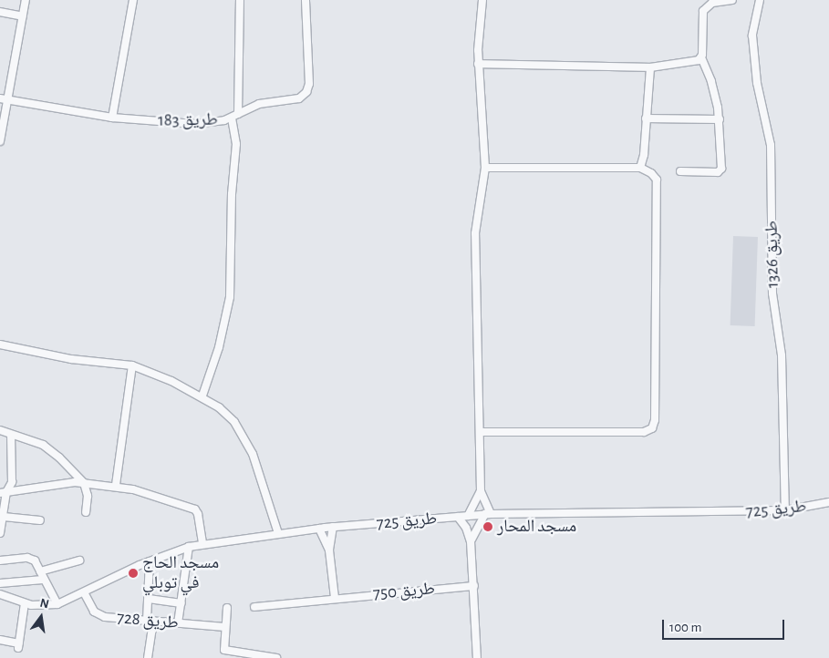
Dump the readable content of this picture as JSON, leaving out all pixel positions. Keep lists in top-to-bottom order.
{
  "streets": {
    "street": [
      "طريق 183",
      "طريق 1326",
      "طريق 725",
      "طريق 750",
      "طريق 728"
    ]
  },
  "crossings": [
    ["طريق 1326", "طريق 725"],
    ["طريق 725", "طريق 728"]
  ],
  "places": ["مسجد المحار", "مسجد الحاج في توبلي"],
  "scale_bar": "100 m",
  "north": "top"
}
